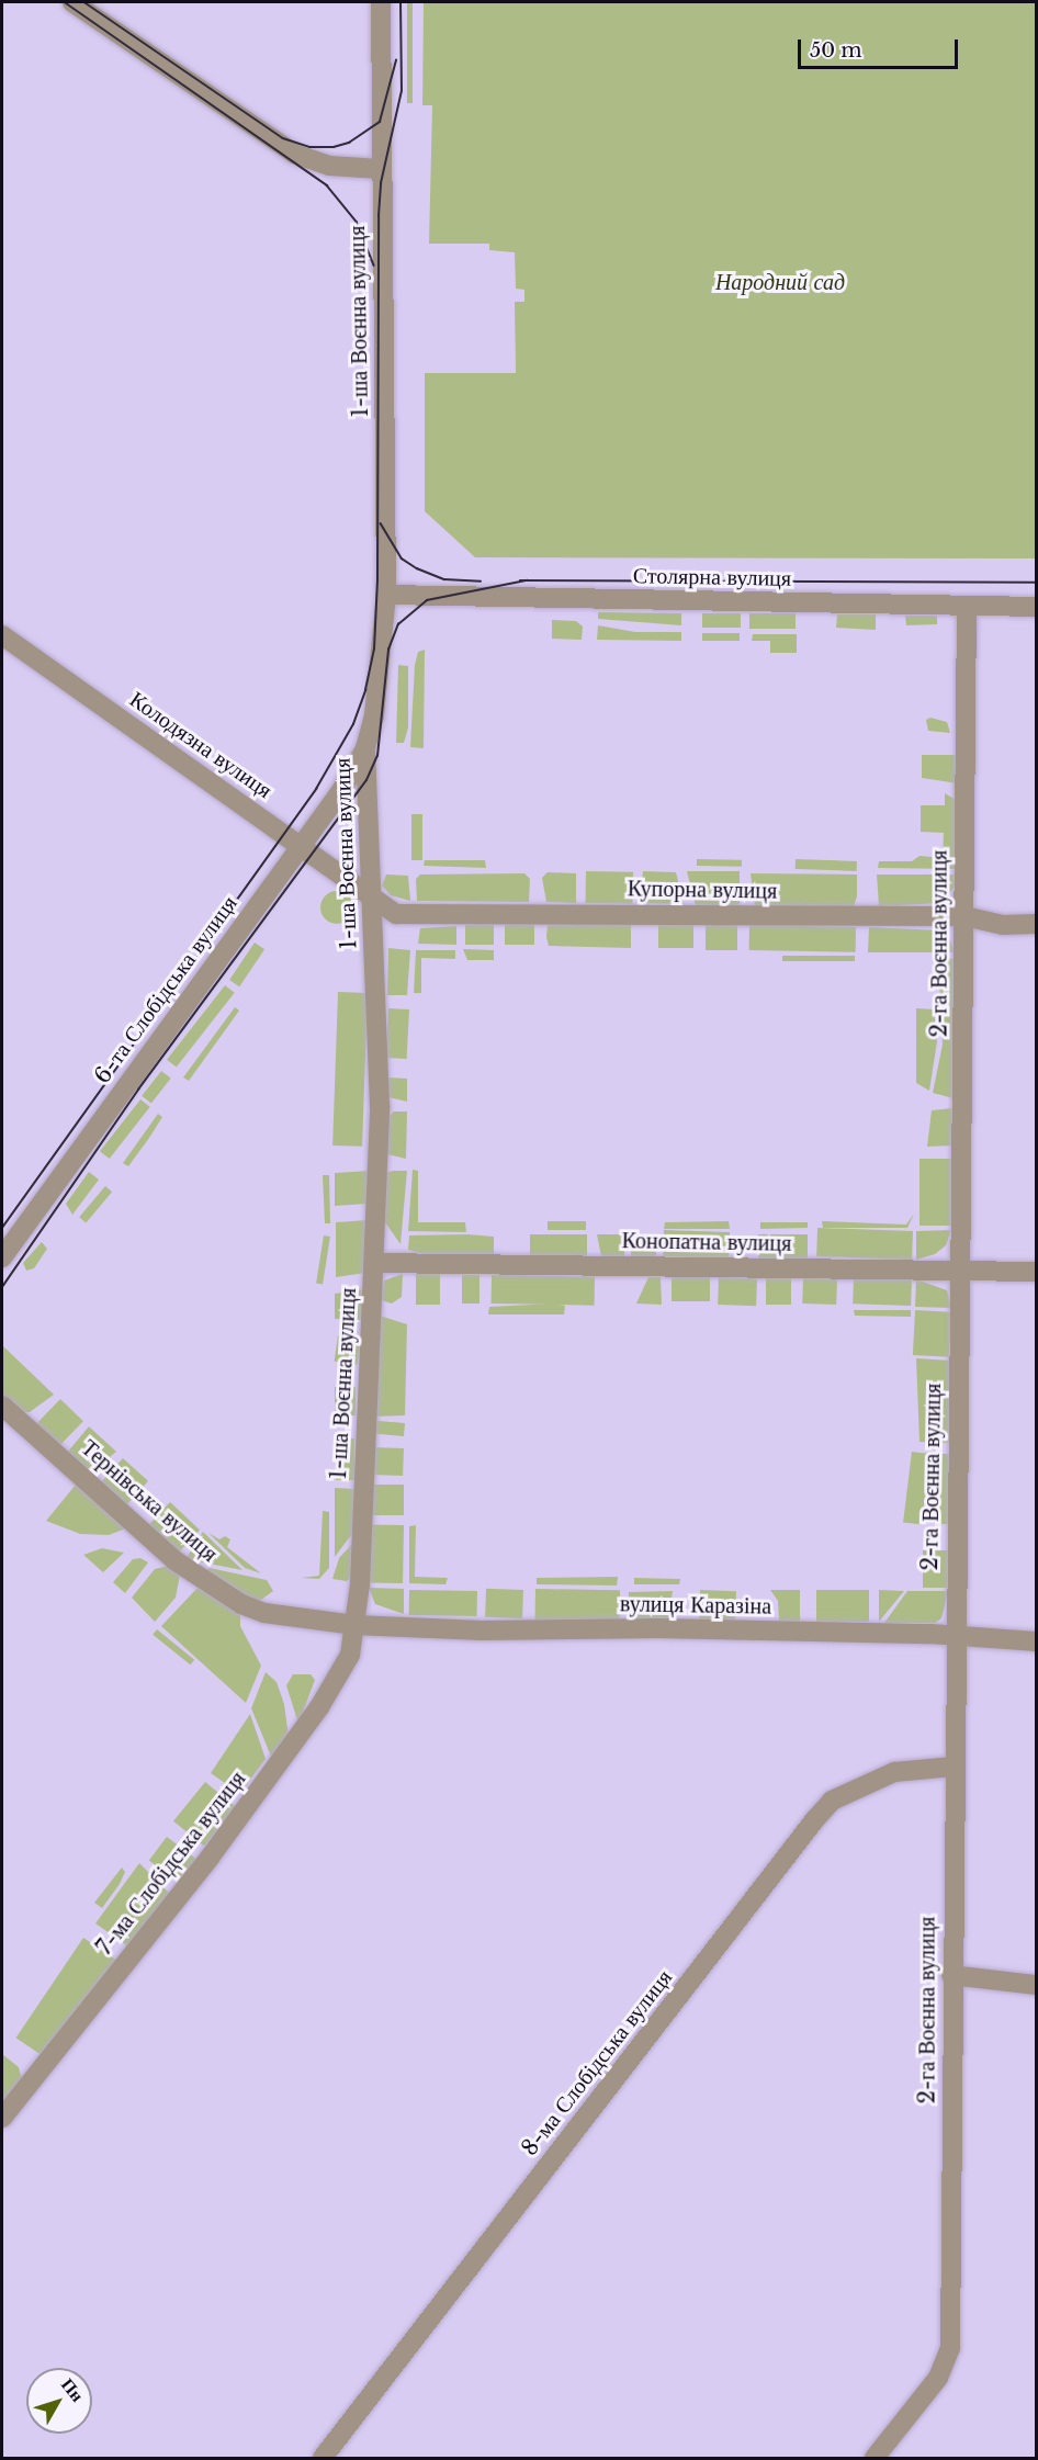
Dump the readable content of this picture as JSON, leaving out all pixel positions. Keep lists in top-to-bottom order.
{
  "streets": {
    "street": [
      "1-ша Воєнна вулиця",
      "Столярна вулиця",
      "Колодязна вулиця",
      "Купорна вулиця",
      "2-га Воєнна вулиця",
      "6-та Слобідська вулиця",
      "Конопатна вулиця",
      "Тернівська вулиця",
      "вулиця Каразіна",
      "7-ма Слобідська вулиця",
      "8-ма Слобідська вулиця"
    ]
  },
  "crossings": [
    ["1-ша Воєнна вулиця", "Столярна вулиця"],
    ["1-ша Воєнна вулиця", "Колодязна вулиця"],
    ["1-ша Воєнна вулиця", "Купорна вулиця"],
    ["1-ша Воєнна вулиця", "6-та Слобідська вулиця"],
    ["1-ша Воєнна вулиця", "Конопатна вулиця"],
    ["1-ша Воєнна вулиця", "Тернівська вулиця"],
    ["1-ша Воєнна вулиця", "вулиця Каразіна"],
    ["1-ша Воєнна вулиця", "7-ма Слобідська вулиця"],
    ["Столярна вулиця", "2-га Воєнна вулиця"],
    ["Колодязна вулиця", "Купорна вулиця"],
    ["Колодязна вулиця", "6-та Слобідська вулиця"],
    ["Купорна вулиця", "2-га Воєнна вулиця"],
    ["2-га Воєнна вулиця", "Конопатна вулиця"],
    ["2-га Воєнна вулиця", "вулиця Каразіна"],
    ["2-га Воєнна вулиця", "8-ма Слобідська вулиця"],
    ["Тернівська вулиця", "вулиця Каразіна"],
    ["Тернівська вулиця", "7-ма Слобідська вулиця"],
    ["вулиця Каразіна", "7-ма Слобідська вулиця"]
  ],
  "parks": ["Народний сад"],
  "scale_bar": "50 m",
  "north": "top right"
}
